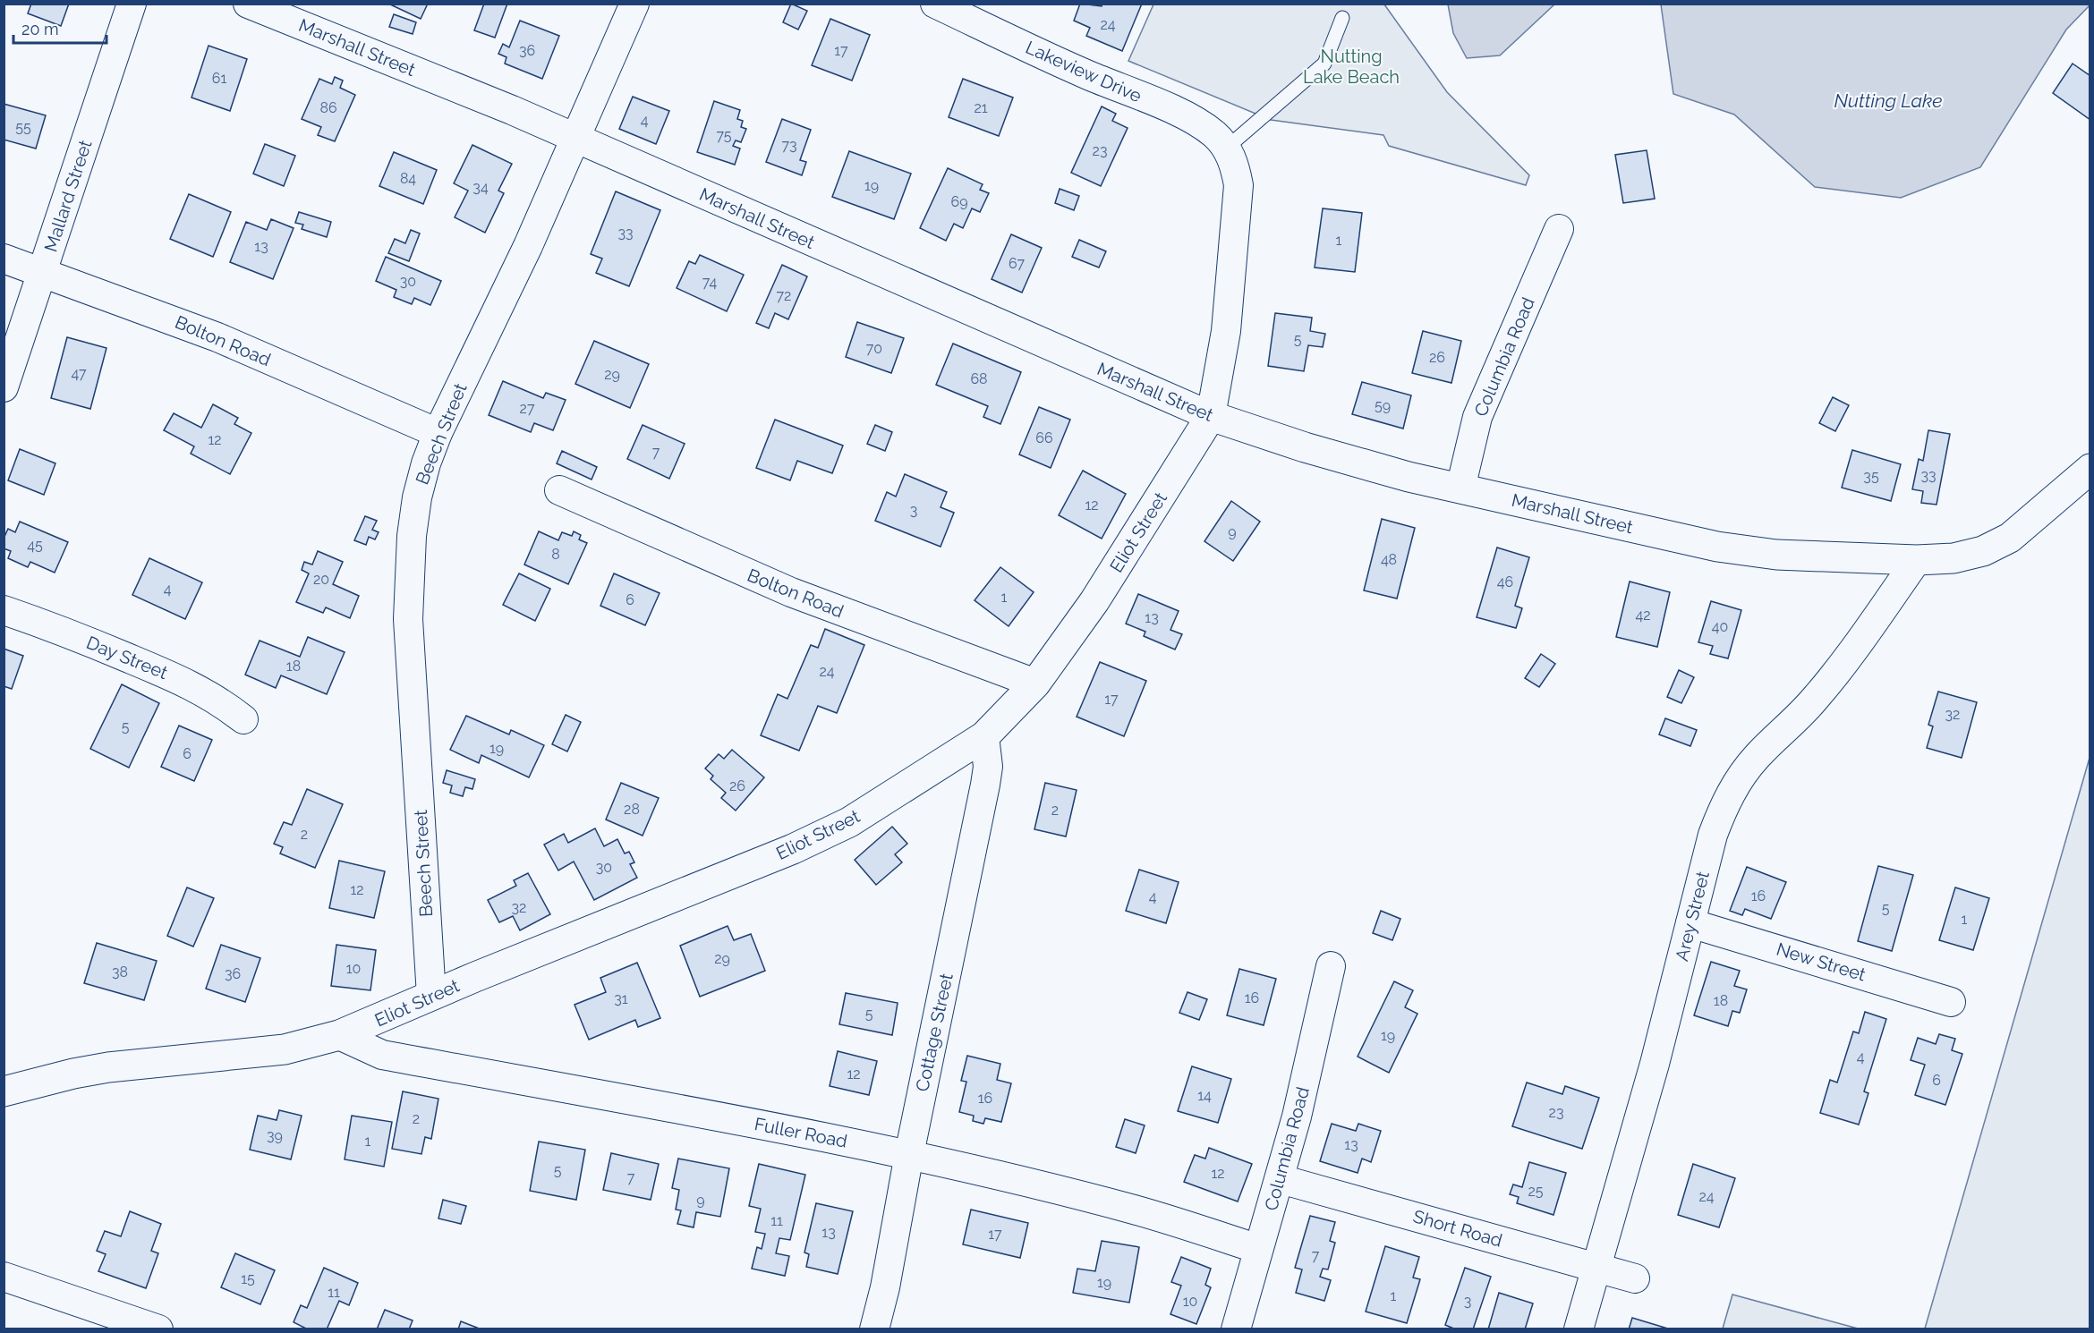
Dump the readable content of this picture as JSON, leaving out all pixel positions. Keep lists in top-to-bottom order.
{
  "streets": {
    "street": [
      "Marshall Street",
      "Lakeview Drive",
      "Mallard Street",
      "Bolton Road",
      "Columbia Road",
      "Beech Street",
      "Eliot Street",
      "Day Street",
      "Arey Street",
      "New Street",
      "Cottage Street",
      "Fuller Road",
      "Short Road"
    ]
  },
  "crossings": [
    ["Marshall Street", "Columbia Road"],
    ["Marshall Street", "Beech Street"],
    ["Marshall Street", "Eliot Street"],
    ["Marshall Street", "Arey Street"],
    ["Lakeview Drive", "Eliot Street"],
    ["Mallard Street", "Bolton Road"],
    ["Bolton Road", "Beech Street"],
    ["Bolton Road", "Eliot Street"],
    ["Columbia Road", "Fuller Road"],
    ["Columbia Road", "Short Road"],
    ["Beech Street", "Eliot Street"],
    ["Eliot Street", "Cottage Street"],
    ["Eliot Street", "Fuller Road"],
    ["Arey Street", "New Street"],
    ["Arey Street", "Short Road"],
    ["Cottage Street", "Fuller Road"]
  ],
  "water": ["Nutting Lake"],
  "parks": ["Nutting Lake Beach"],
  "house_numbers": [
    "24",
    "36",
    "17",
    "61",
    "86",
    "21",
    "4",
    "55",
    "75",
    "73",
    "23",
    "84",
    "19",
    "34",
    "69",
    "33",
    "1",
    "13",
    "67",
    "30",
    "74",
    "72",
    "5",
    "70",
    "26",
    "47",
    "29",
    "68",
    "59",
    "27",
    "66",
    "12",
    "7",
    "33",
    "35",
    "12",
    "3",
    "9",
    "45",
    "8",
    "48",
    "20",
    "46",
    "4",
    "1",
    "6",
    "42",
    "13",
    "40",
    "18",
    "24",
    "17",
    "32",
    "5",
    "19",
    "6",
    "26",
    "28",
    "2",
    "2",
    "30",
    "12",
    "16",
    "4",
    "32",
    "5",
    "1",
    "29",
    "10",
    "38",
    "36",
    "16",
    "31",
    "18",
    "5",
    "19",
    "4",
    "12",
    "6",
    "14",
    "16",
    "23",
    "2",
    "39",
    "1",
    "13",
    "5",
    "12",
    "7",
    "25",
    "24",
    "9",
    "11",
    "13",
    "17",
    "7",
    "15",
    "19",
    "11",
    "1",
    "10",
    "3"
  ],
  "scale_bar": "20 m"
}
